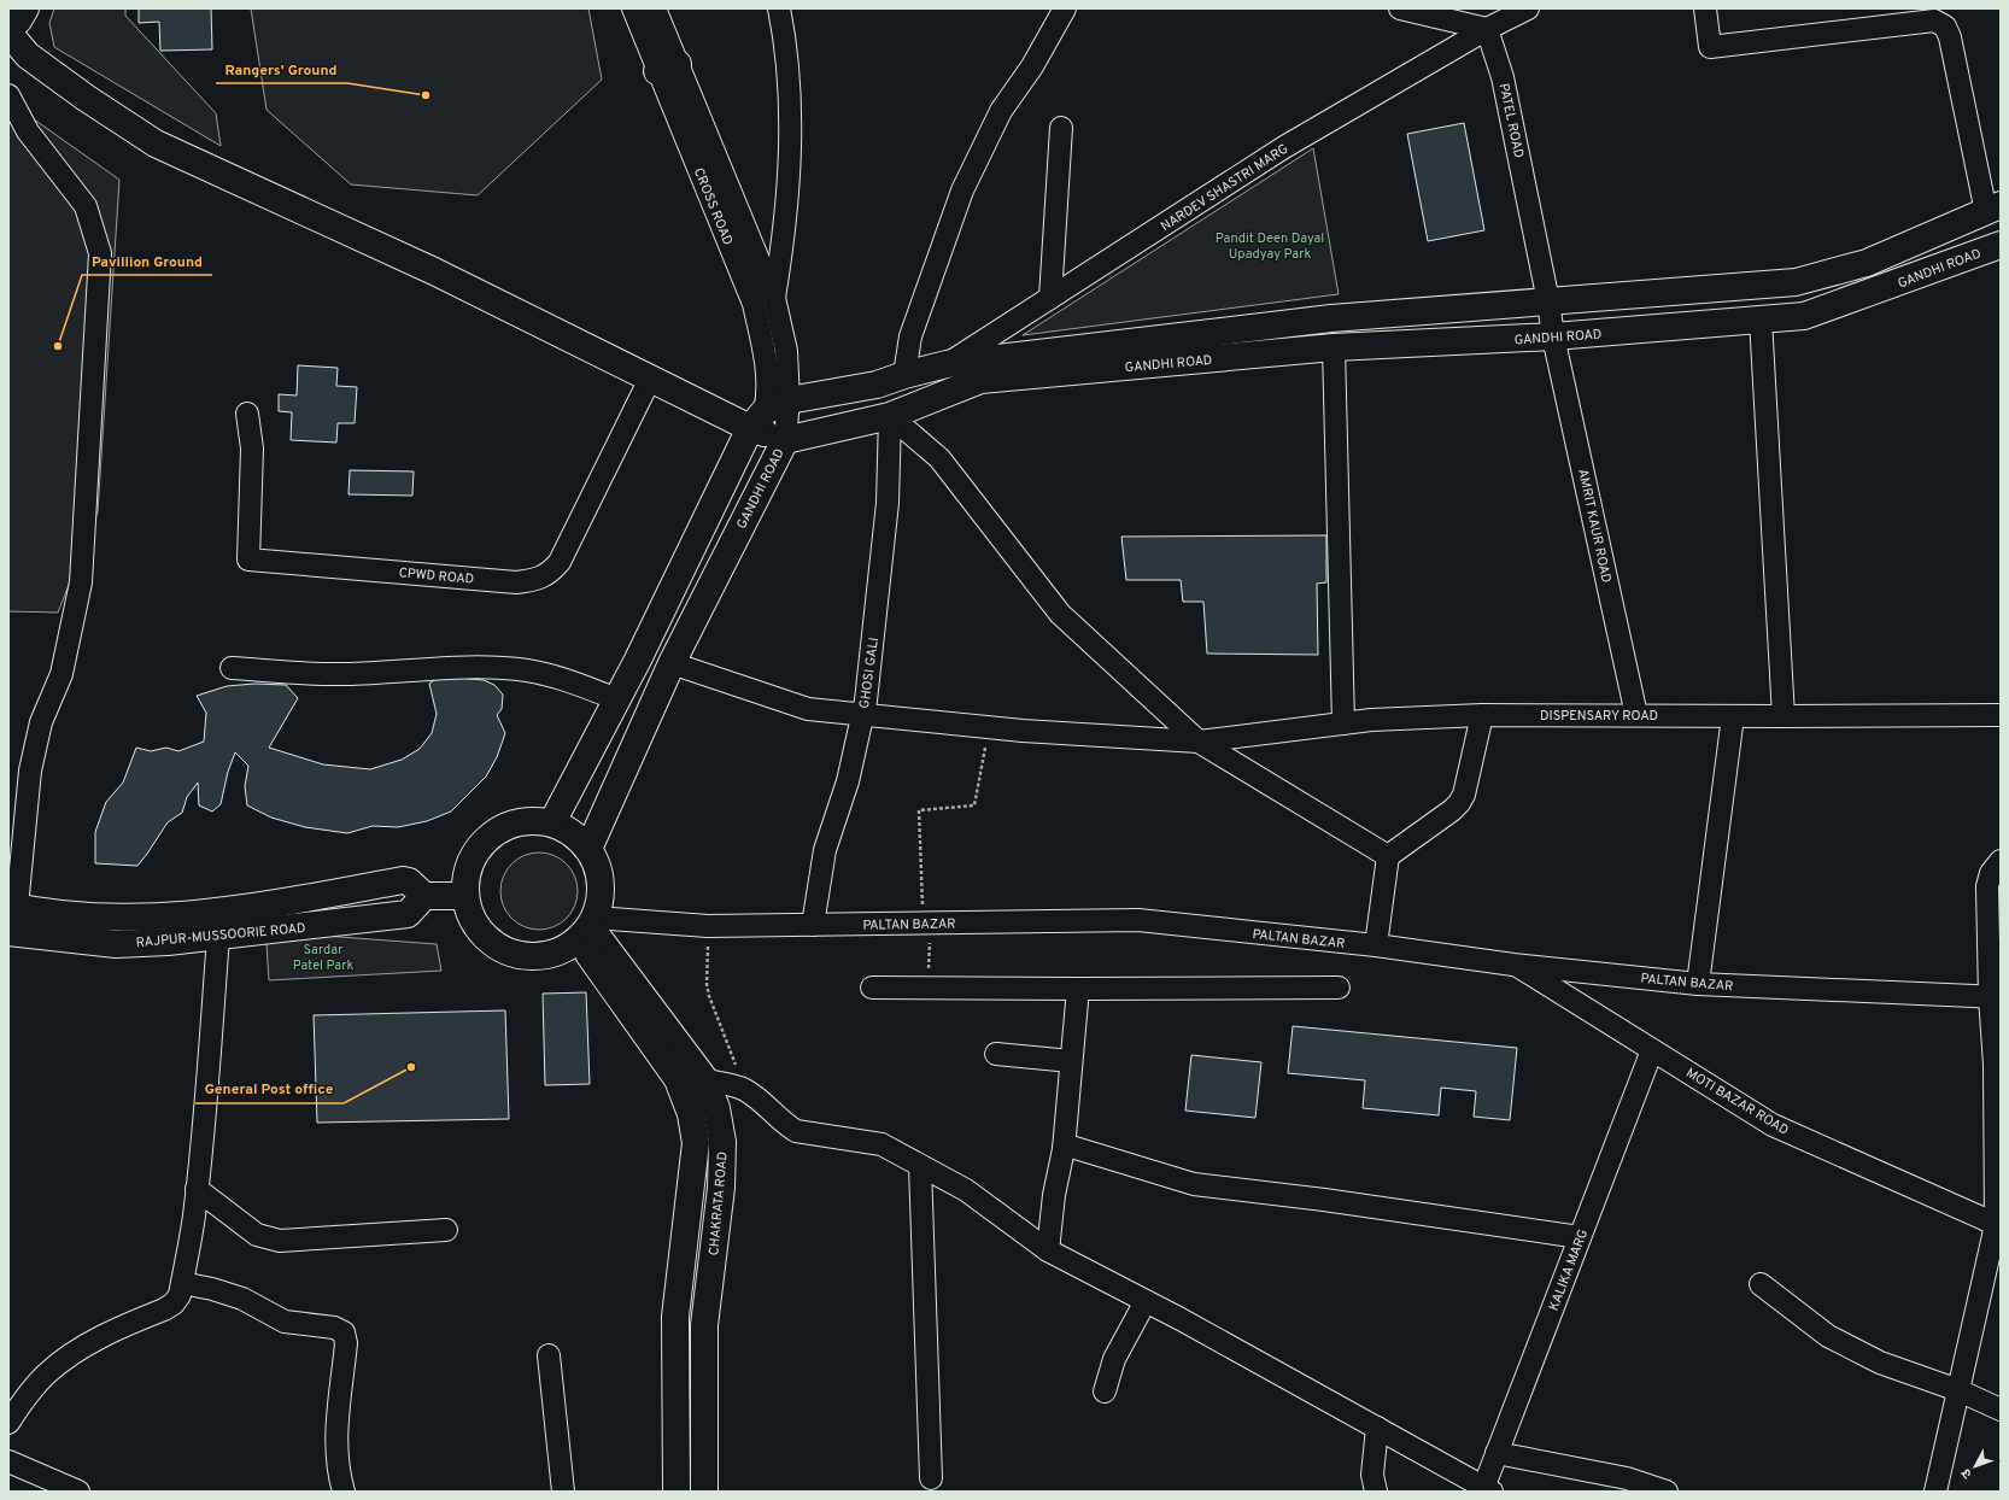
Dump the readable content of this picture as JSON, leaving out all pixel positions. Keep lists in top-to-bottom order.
{
  "streets": {
    "main road": ["GANDHI ROAD", "RAJPUR-MUSSOORIE ROAD", "CHAKRATA ROAD"],
    "street": [
      "PATEL ROAD",
      "NARDEV SHASTRI MARG",
      "CROSS ROAD",
      "AMRIT KAUR ROAD",
      "CPWD ROAD",
      "GHOSI GALI",
      "DISPENSARY ROAD",
      "PALTAN BAZAR",
      "MOTI BAZAR ROAD",
      "KALIKA MARG"
    ]
  },
  "crossings": [
    ["PATEL ROAD", "NARDEV SHASTRI MARG"],
    ["PATEL ROAD", "GANDHI ROAD"],
    ["PATEL ROAD", "AMRIT KAUR ROAD"],
    ["NARDEV SHASTRI MARG", "GANDHI ROAD"],
    ["CROSS ROAD", "GANDHI ROAD"],
    ["GANDHI ROAD", "AMRIT KAUR ROAD"],
    ["GANDHI ROAD", "GHOSI GALI"],
    ["GANDHI ROAD", "DISPENSARY ROAD"],
    ["GANDHI ROAD", "PALTAN BAZAR"],
    ["GANDHI ROAD", "CHAKRATA ROAD"],
    ["AMRIT KAUR ROAD", "DISPENSARY ROAD"],
    ["GHOSI GALI", "DISPENSARY ROAD"],
    ["GHOSI GALI", "PALTAN BAZAR"],
    ["PALTAN BAZAR", "MOTI BAZAR ROAD"],
    ["PALTAN BAZAR", "CHAKRATA ROAD"],
    ["MOTI BAZAR ROAD", "KALIKA MARG"]
  ],
  "parks": ["Pandit Deen Dayal Upadyay Park", "Sardar Patel Park"],
  "places": ["Rangers' Ground", "Pavillion Ground", "General Post office"],
  "north": "bottom left"
}
